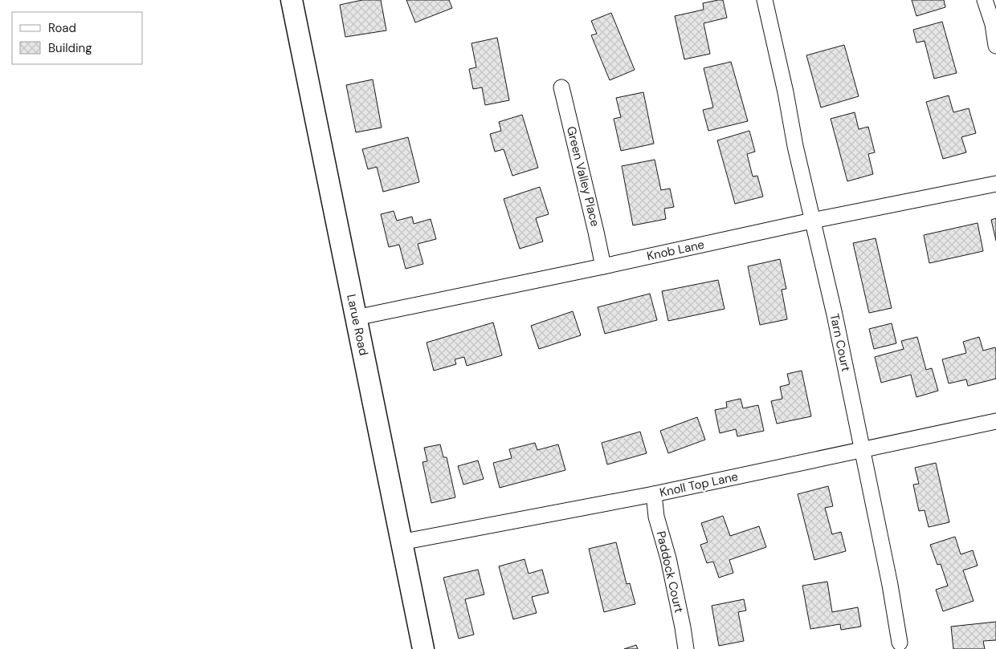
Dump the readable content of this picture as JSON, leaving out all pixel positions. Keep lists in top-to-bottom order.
{
  "streets": {
    "street": [
      "Green Valley Place",
      "Knob Lane",
      "Larue Road",
      "Tarn Court",
      "Knoll Top Lane",
      "Paddock Court"
    ]
  },
  "crossings": [
    ["Green Valley Place", "Knob Lane"],
    ["Knob Lane", "Larue Road"],
    ["Knob Lane", "Tarn Court"],
    ["Larue Road", "Knoll Top Lane"],
    ["Tarn Court", "Knoll Top Lane"],
    ["Knoll Top Lane", "Paddock Court"]
  ],
  "legend": ["Road", "Building"]
}
